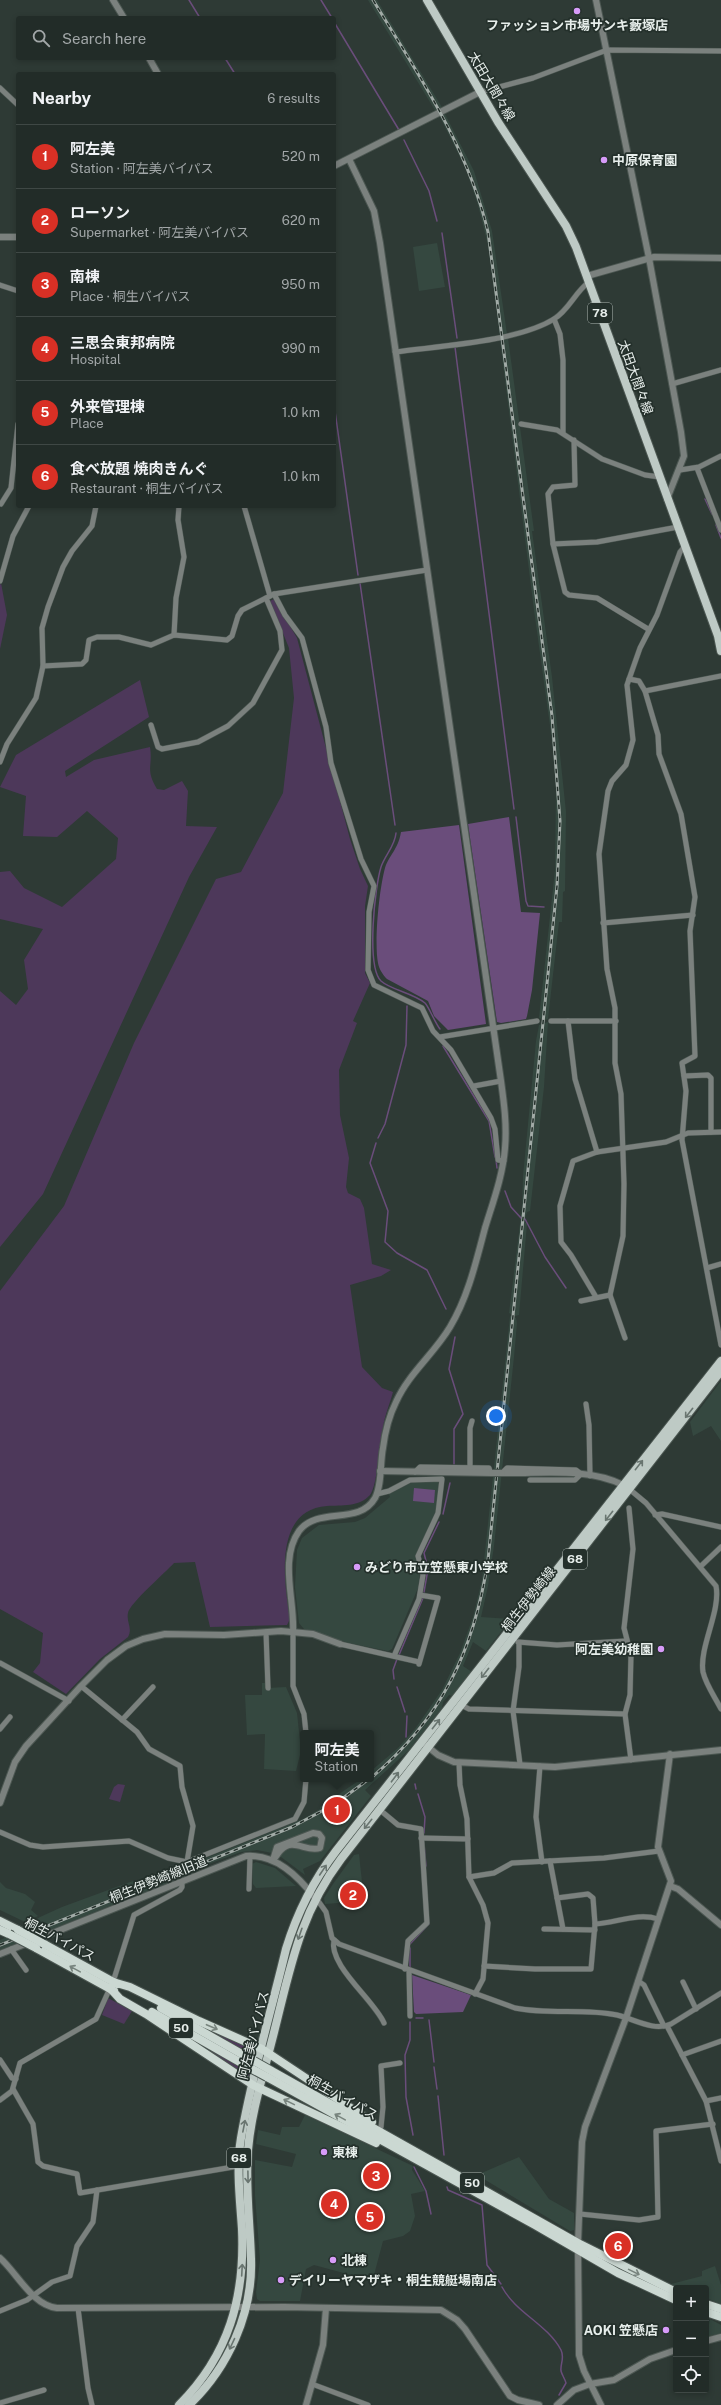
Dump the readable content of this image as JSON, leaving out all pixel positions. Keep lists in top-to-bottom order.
{
  "streets": {
    "highway": ["桐生バイパス", "50"],
    "main road": [
      "太田大間々線",
      "78",
      "68",
      "桐生伊勢崎線",
      "阿左美バイパス"
    ],
    "street": ["桐生伊勢崎線旧道"]
  },
  "crossings": [
    ["桐生伊勢崎線", "阿左美バイパス"],
    ["桐生伊勢崎線旧道", "阿左美バイパス"],
    ["桐生バイパス", "50"],
    ["50", "阿左美バイパス"]
  ],
  "places": [
    "ファッション市場サンキ藪塚店",
    "中原保育園",
    "みどり市立笠懸東小学校",
    "阿左美幼稚園",
    "東棟",
    "北棟",
    "デイリーヤマザキ・桐生競艇場南店",
    "AOKI 笠懸店"
  ],
  "page": {
    "search": "Search here",
    "heading": ["Nearby", "6 results"],
    "list": [
      {
        "mark": "1",
        "name": "阿左美",
        "note": "Station · 阿左美バイパス",
        "value": "520 m"
      },
      {
        "mark": "2",
        "name": "ローソン",
        "note": "Supermarket · 阿左美バイパス",
        "value": "620 m"
      },
      {
        "mark": "3",
        "name": "南棟",
        "note": "Place · 桐生バイパス",
        "value": "950 m"
      },
      {
        "mark": "4",
        "name": "三思会東邦病院",
        "note": "Hospital",
        "value": "990 m"
      },
      {
        "mark": "5",
        "name": "外来管理棟",
        "note": "Place",
        "value": "1.0 km"
      },
      {
        "mark": "6",
        "name": "食べ放題 焼肉きんぐ",
        "note": "Restaurant · 桐生バイパス",
        "value": "1.0 km"
      }
    ],
    "popup": ["阿左美", "Station"],
    "pins": [
      "1",
      "2",
      "3",
      "4",
      "5",
      "6"
    ],
    "map_buttons": ["+", "−"]
  }
}
